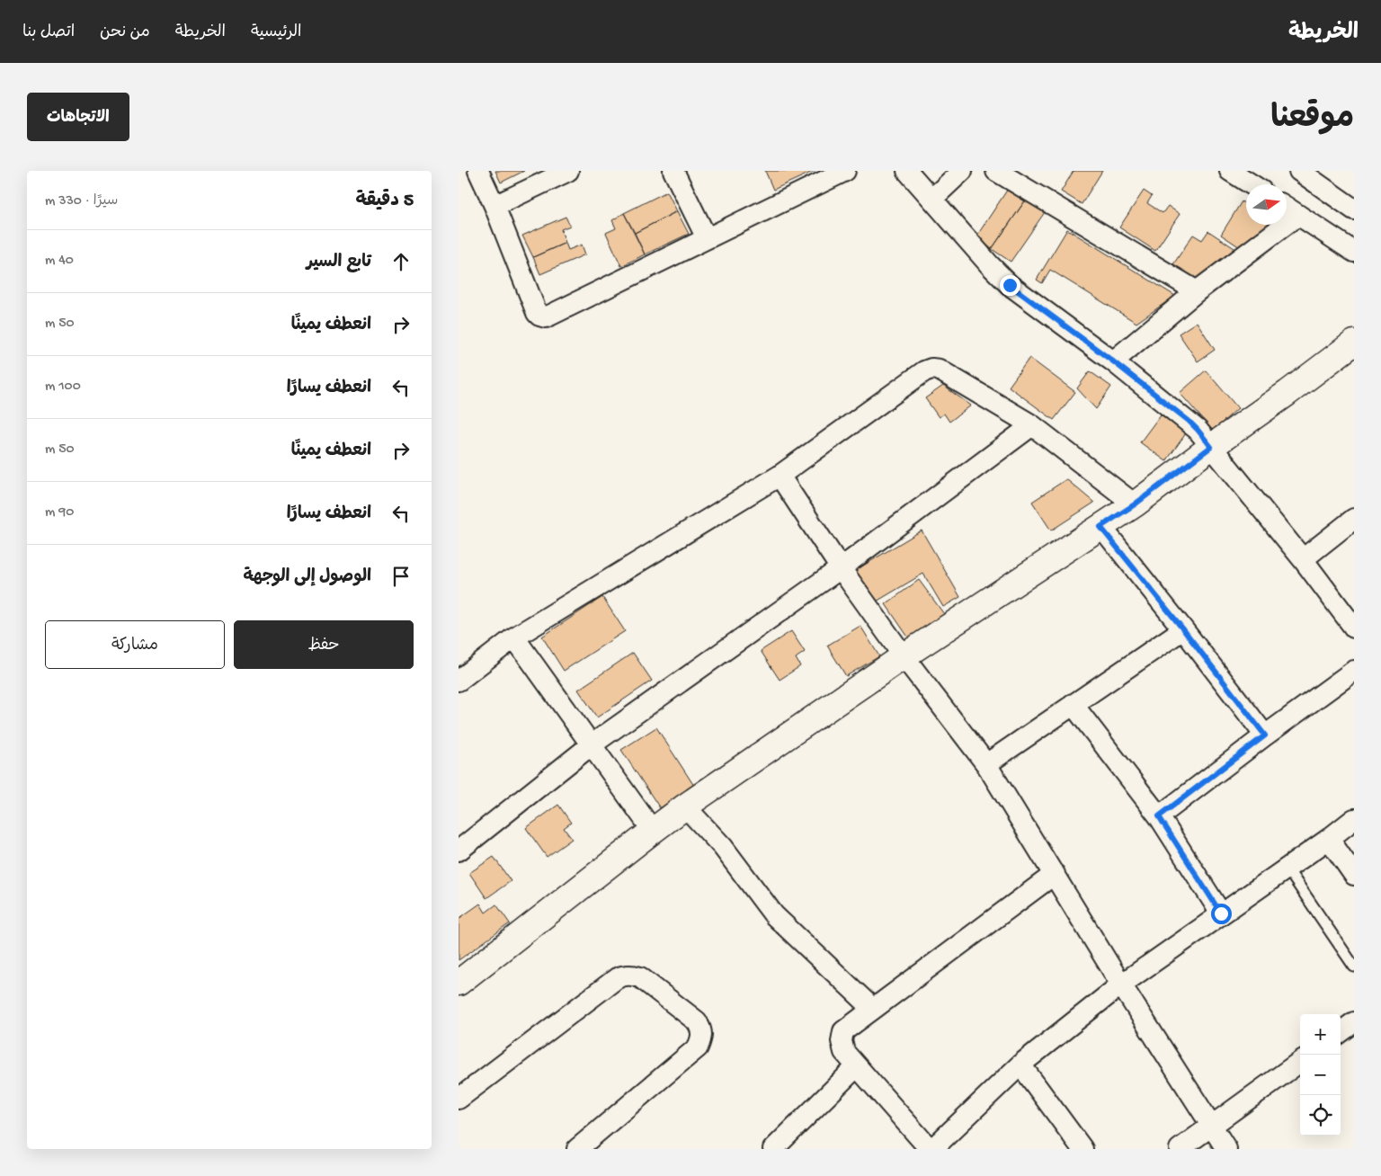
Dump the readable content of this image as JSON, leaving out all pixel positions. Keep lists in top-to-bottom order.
{
  "north": "right",
  "page": {
    "header": "الخريطة",
    "nav": [
      "الرئيسية",
      "الخريطة",
      "من نحن",
      "اتصل بنا"
    ],
    "title": "موقعنا",
    "buttons": [
      "الاتجاهات",
      ["حفظ", "مشاركة"]
    ],
    "heading": ["5 دقيقة", "سيرًا · 330 m"],
    "list": [
      ["تابع السير", "40 m"],
      ["انعطف يمينًا", "50 m"],
      ["انعطف يسارًا", "100 m"],
      ["انعطف يمينًا", "50 m"],
      ["انعطف يسارًا", "90 m"],
      "الوصول إلى الوجهة"
    ],
    "map_buttons": ["+", "−"]
  }
}
